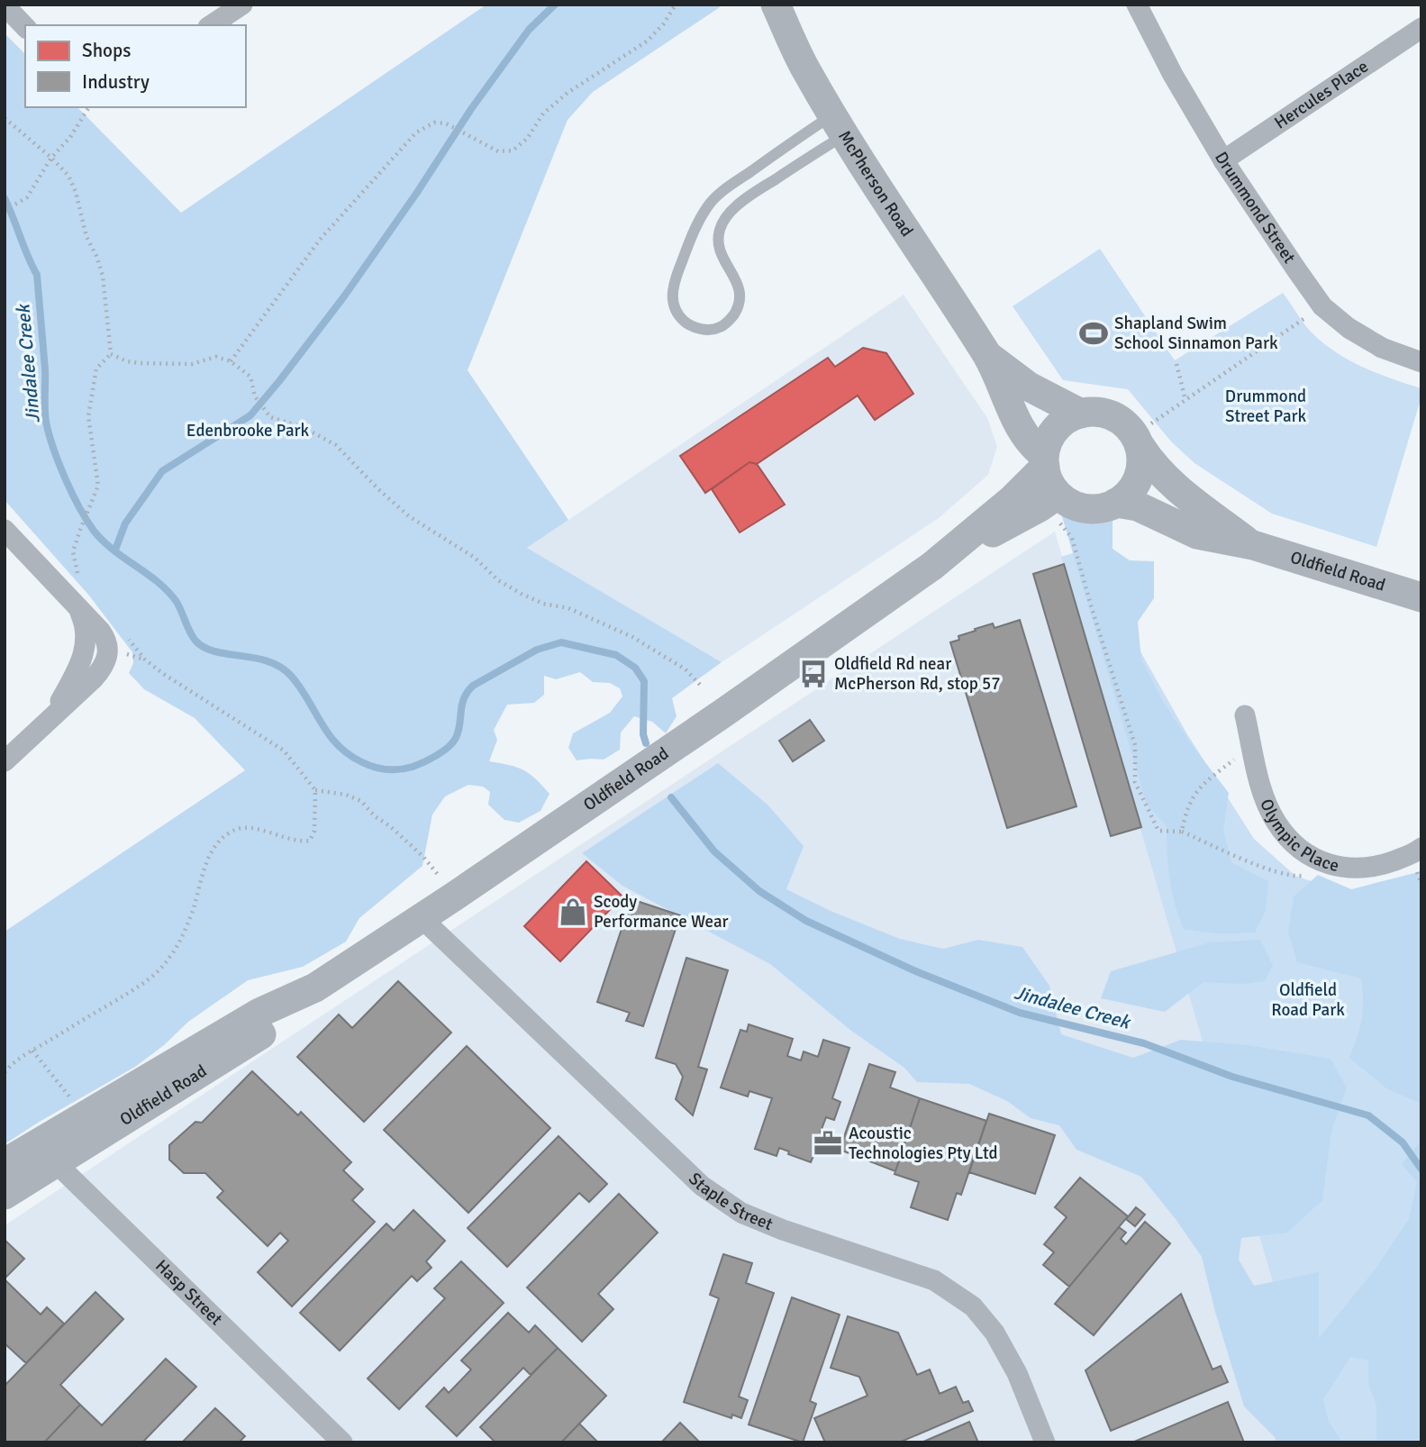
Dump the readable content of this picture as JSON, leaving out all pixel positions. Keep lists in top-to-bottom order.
{
  "streets": {
    "street": [
      "Hercules Place",
      "McPherson Road",
      "Drummond Street",
      "Oldfield Road",
      "Olympic Place",
      "Staple Street",
      "Hasp Street"
    ]
  },
  "crossings": [
    ["Hercules Place", "Drummond Street"],
    ["Oldfield Road", "Staple Street"],
    ["Oldfield Road", "Hasp Street"]
  ],
  "water": ["Jindalee Creek"],
  "parks": ["Drummond Street Park", "Edenbrooke Park", "Oldfield Road Park"],
  "places": {
    "sports": ["Shapland Swim School Sinnamon Park"],
    "bus stop": ["Oldfield Rd near McPherson Rd, stop 57"],
    "shop": ["Scody Performance Wear"],
    "office": ["Acoustic Technologies Pty Ltd"]
  },
  "legend": ["Shops", "Industry"]
}
